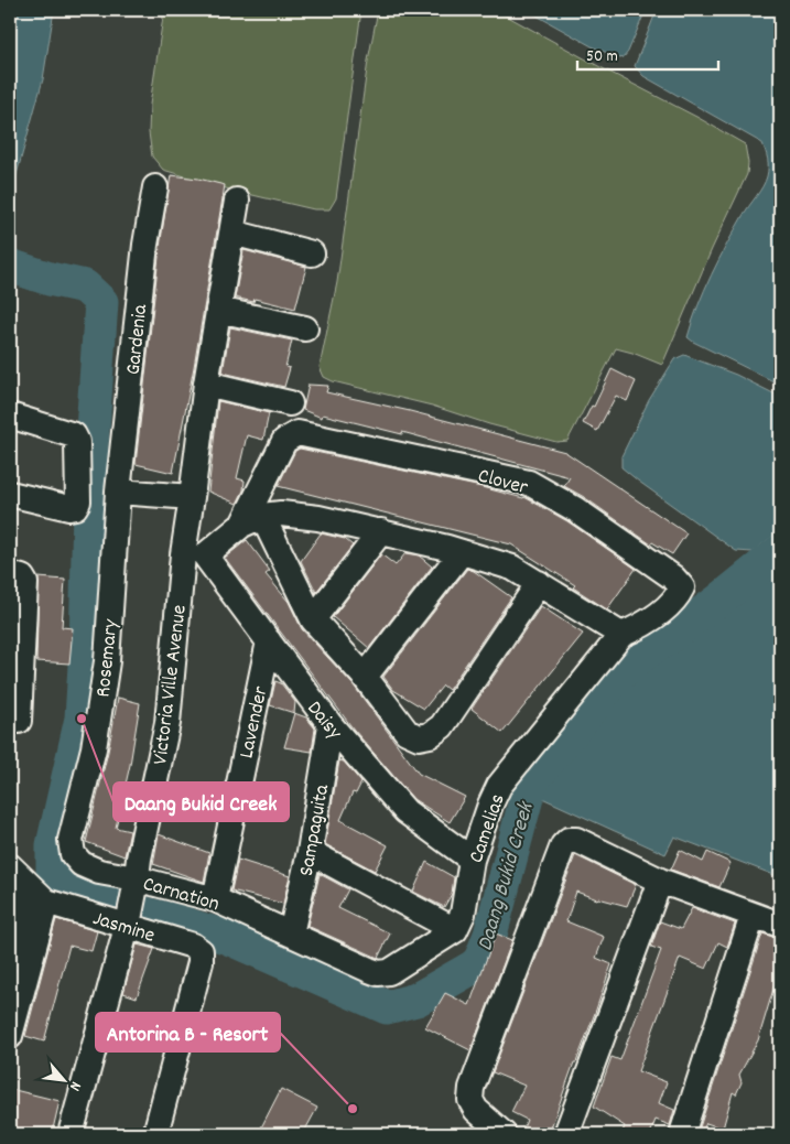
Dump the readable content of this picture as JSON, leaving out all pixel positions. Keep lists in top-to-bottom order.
{
  "streets": {
    "street": [
      "Gardenia",
      "Clover",
      "Rosemary",
      "Victoria Ville Avenue",
      "Daisy",
      "Lavender",
      "Camelias",
      "Sampaguita",
      "Carnation",
      "Jasmine"
    ]
  },
  "crossings": [
    ["Gardenia", "Rosemary"],
    ["Clover", "Camelias"],
    ["Rosemary", "Carnation"],
    ["Victoria Ville Avenue", "Daisy"],
    ["Victoria Ville Avenue", "Carnation"],
    ["Victoria Ville Avenue", "Jasmine"],
    ["Daisy", "Lavender"],
    ["Daisy", "Camelias"],
    ["Daisy", "Sampaguita"],
    ["Lavender", "Carnation"],
    ["Camelias", "Carnation"],
    ["Sampaguita", "Carnation"]
  ],
  "water": ["Daang Bukid Creek"],
  "places": ["Daang Bukid Creek", "Antorina B - Resort"],
  "scale_bar": "50 m",
  "north": "bottom right"
}
